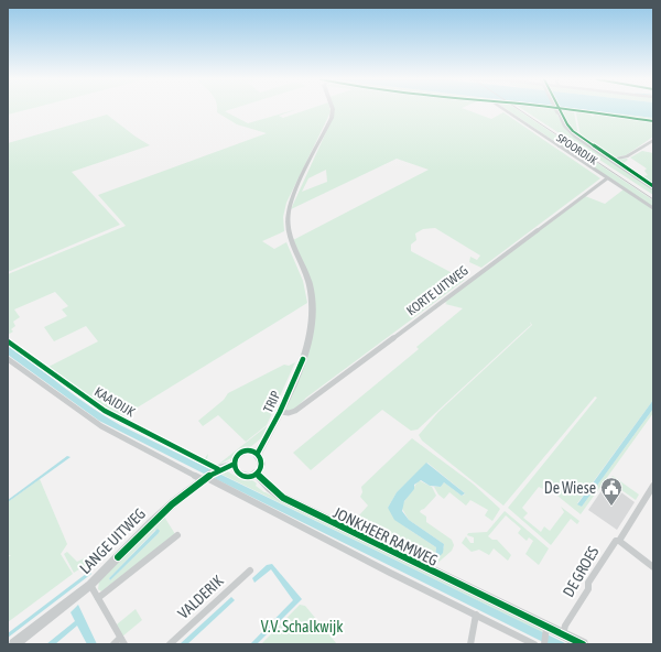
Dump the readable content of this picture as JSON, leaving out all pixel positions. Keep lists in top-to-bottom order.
{
  "streets": {
    "street": [
      "SPOORDIJK",
      "KORTE UITWEG",
      "KAAIDIJK",
      "TRIP",
      "JONKHEER RAMWEG",
      "LANGE UITWEG",
      "DE GROES",
      "VALDERIK"
    ]
  },
  "crossings": [
    ["SPOORDIJK", "KORTE UITWEG"],
    ["KORTE UITWEG", "TRIP"],
    ["KAAIDIJK", "LANGE UITWEG"],
    ["TRIP", "JONKHEER RAMWEG"],
    ["TRIP", "LANGE UITWEG"],
    ["JONKHEER RAMWEG", "LANGE UITWEG"],
    ["JONKHEER RAMWEG", "DE GROES"]
  ],
  "parks": ["V.V. Schalkwijk"],
  "places": {
    "public building": ["De Wiese"]
  }
}
